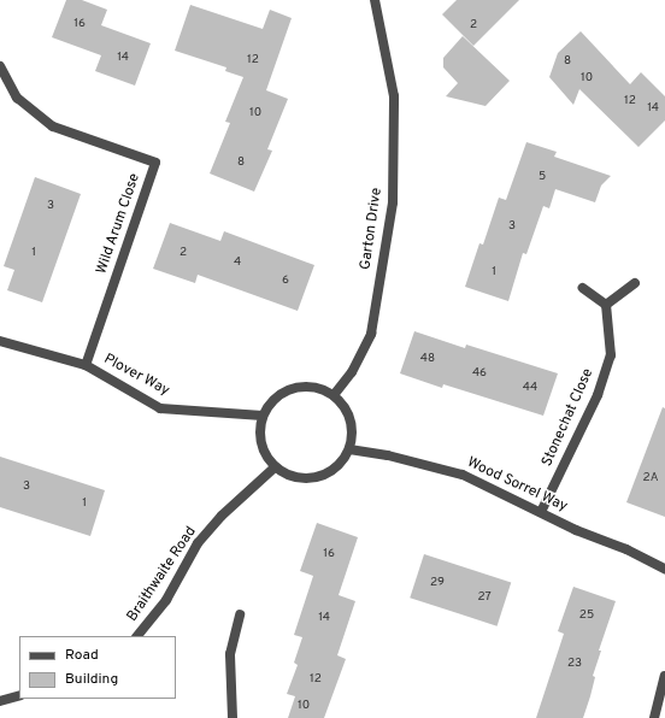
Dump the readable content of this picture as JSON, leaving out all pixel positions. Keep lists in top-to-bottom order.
{
  "streets": {
    "street": [
      "Wild Arum Close",
      "Garton Drive",
      "Plover Way",
      "Stonechat Close",
      "Wood Sorrel Way",
      "Braithwaite Road"
    ]
  },
  "crossings": [
    ["Wild Arum Close", "Plover Way"],
    ["Garton Drive", "Plover Way"],
    ["Garton Drive", "Wood Sorrel Way"],
    ["Garton Drive", "Braithwaite Road"],
    ["Plover Way", "Wood Sorrel Way"],
    ["Plover Way", "Braithwaite Road"],
    ["Stonechat Close", "Wood Sorrel Way"],
    ["Wood Sorrel Way", "Braithwaite Road"]
  ],
  "house_numbers": [
    "16",
    "2",
    "14",
    "12",
    "8",
    "10",
    "12",
    "14",
    "10",
    "8",
    "5",
    "3",
    "3",
    "1",
    "2",
    "4",
    "1",
    "6",
    "48",
    "46",
    "44",
    "2A",
    "3",
    "1",
    "16",
    "29",
    "27",
    "25",
    "14",
    "23",
    "12",
    "10"
  ],
  "legend": ["Road", "Building"]
}
